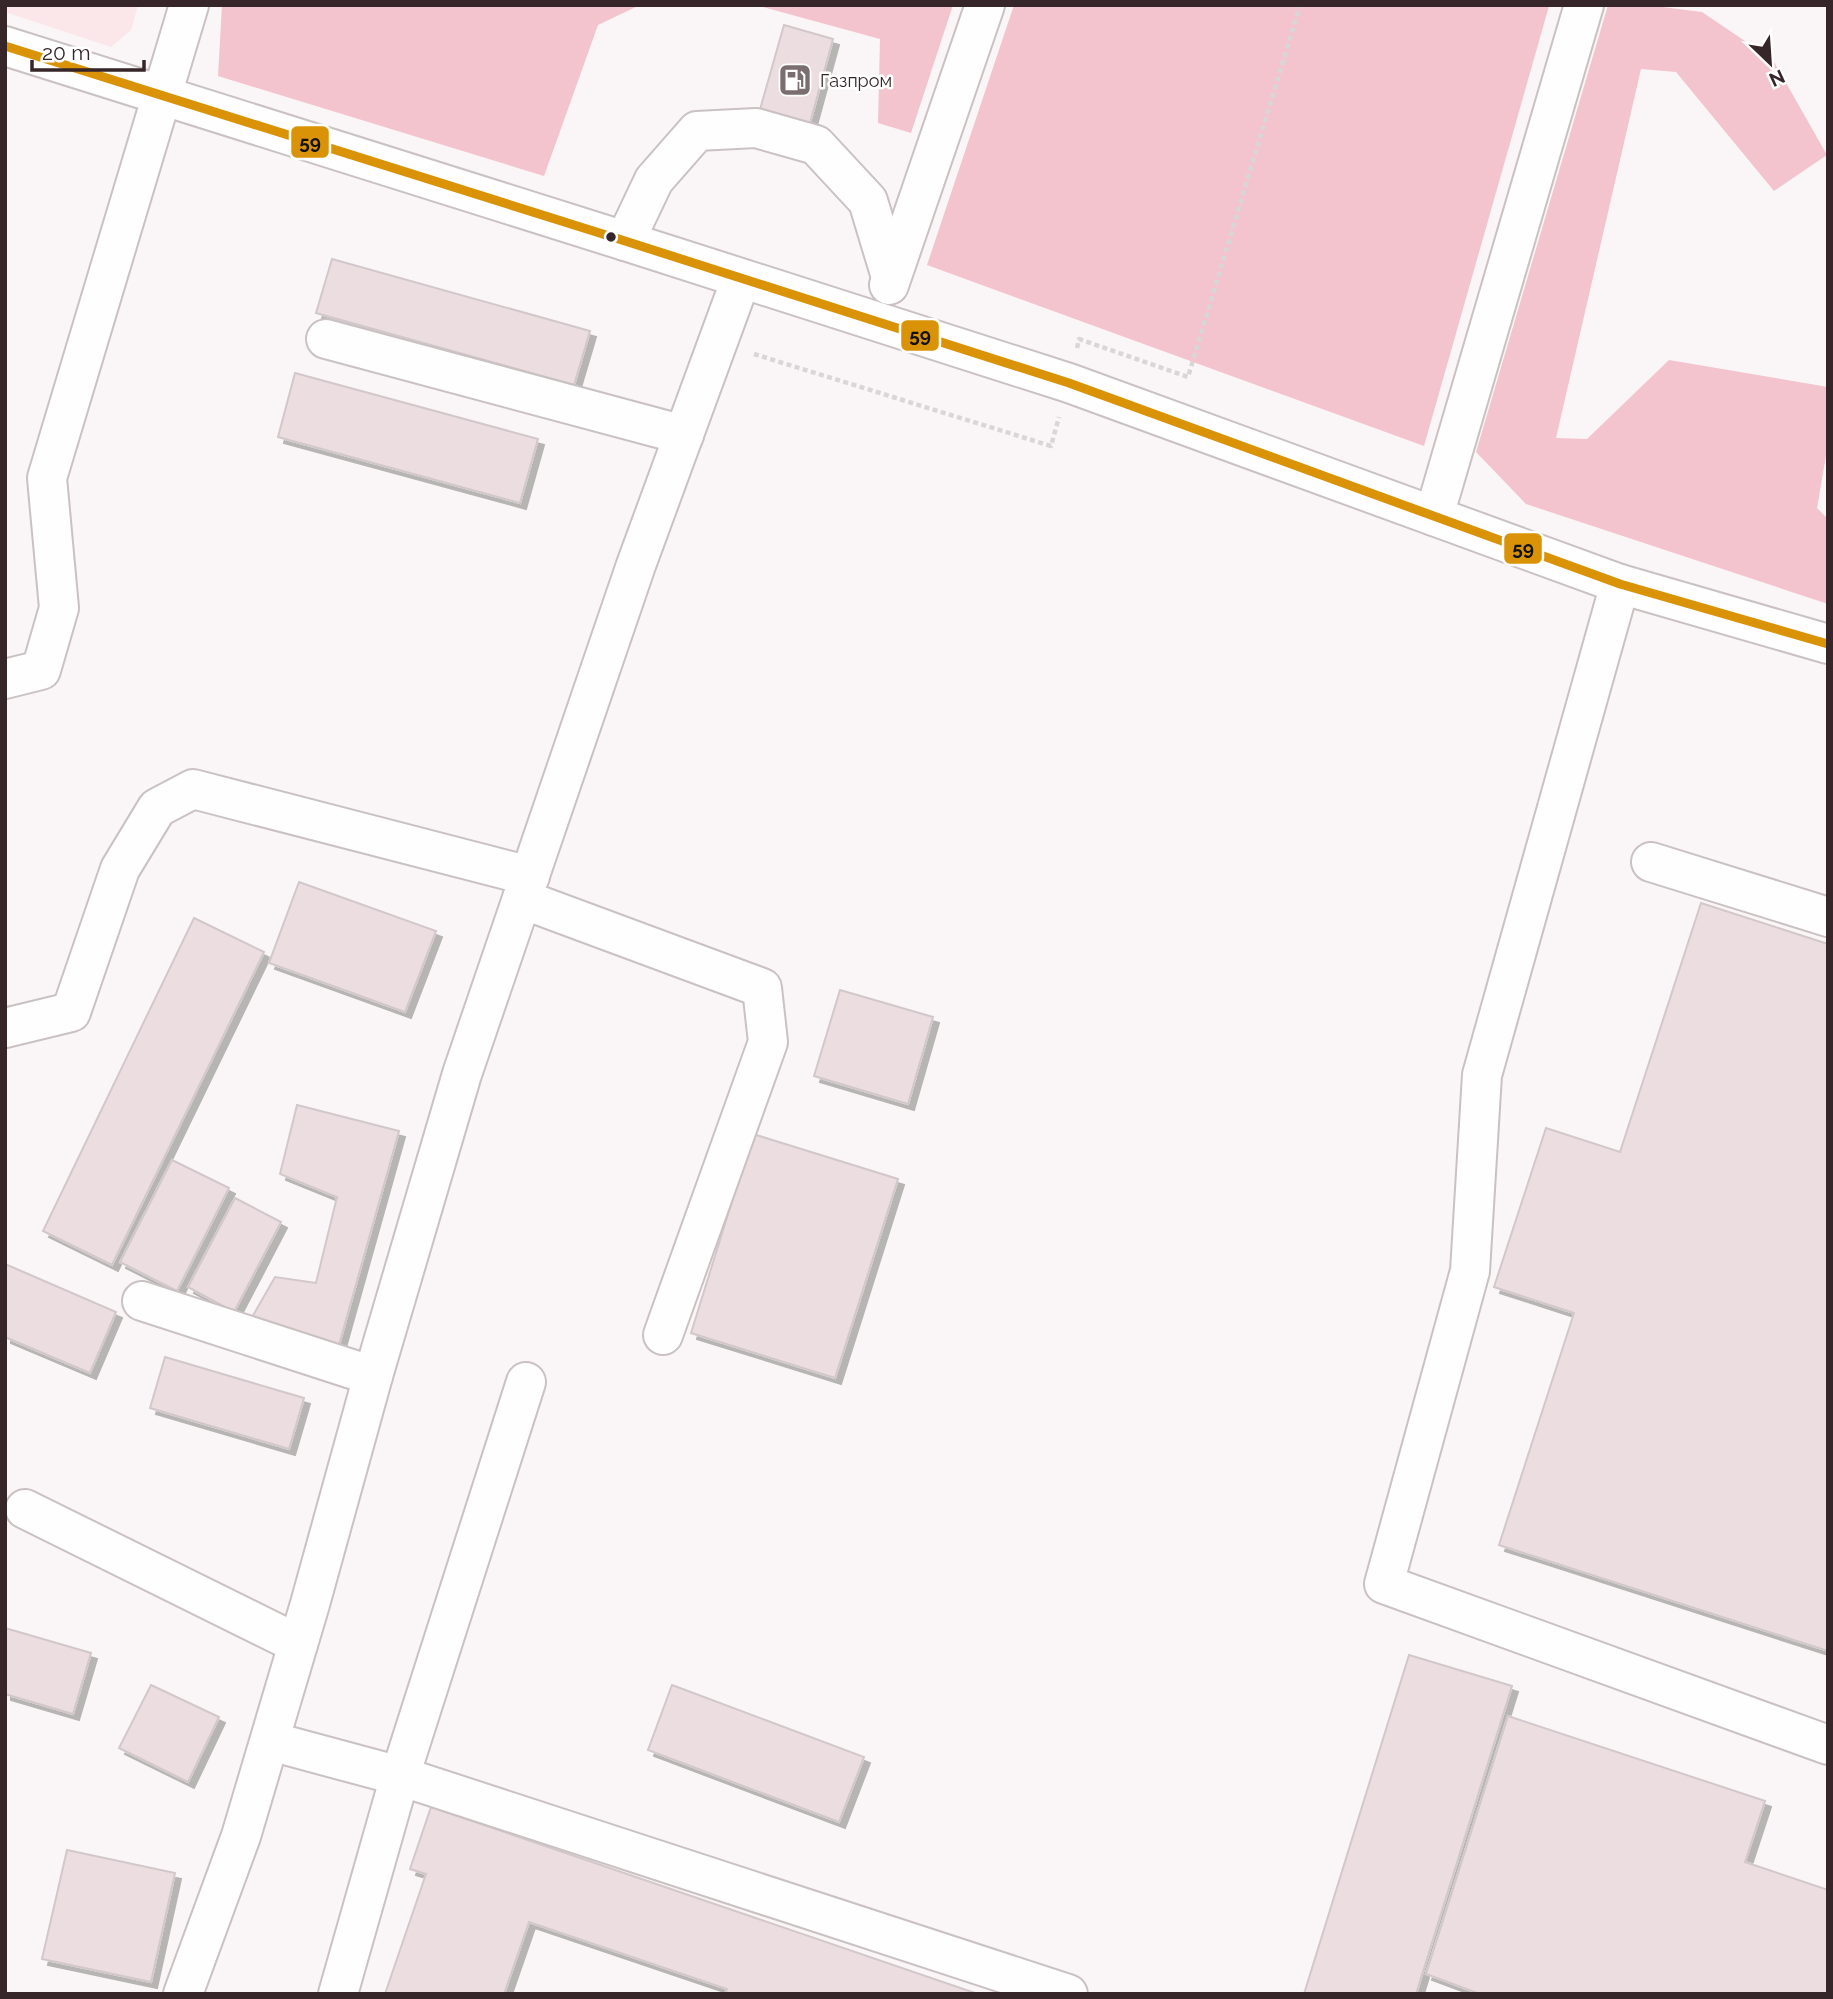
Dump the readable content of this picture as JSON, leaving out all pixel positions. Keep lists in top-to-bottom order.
{
  "places": {
    "fuel station": ["Газпром"]
  },
  "lines": ["transit line 59"],
  "scale_bar": "20 m",
  "north": "bottom right"
}
